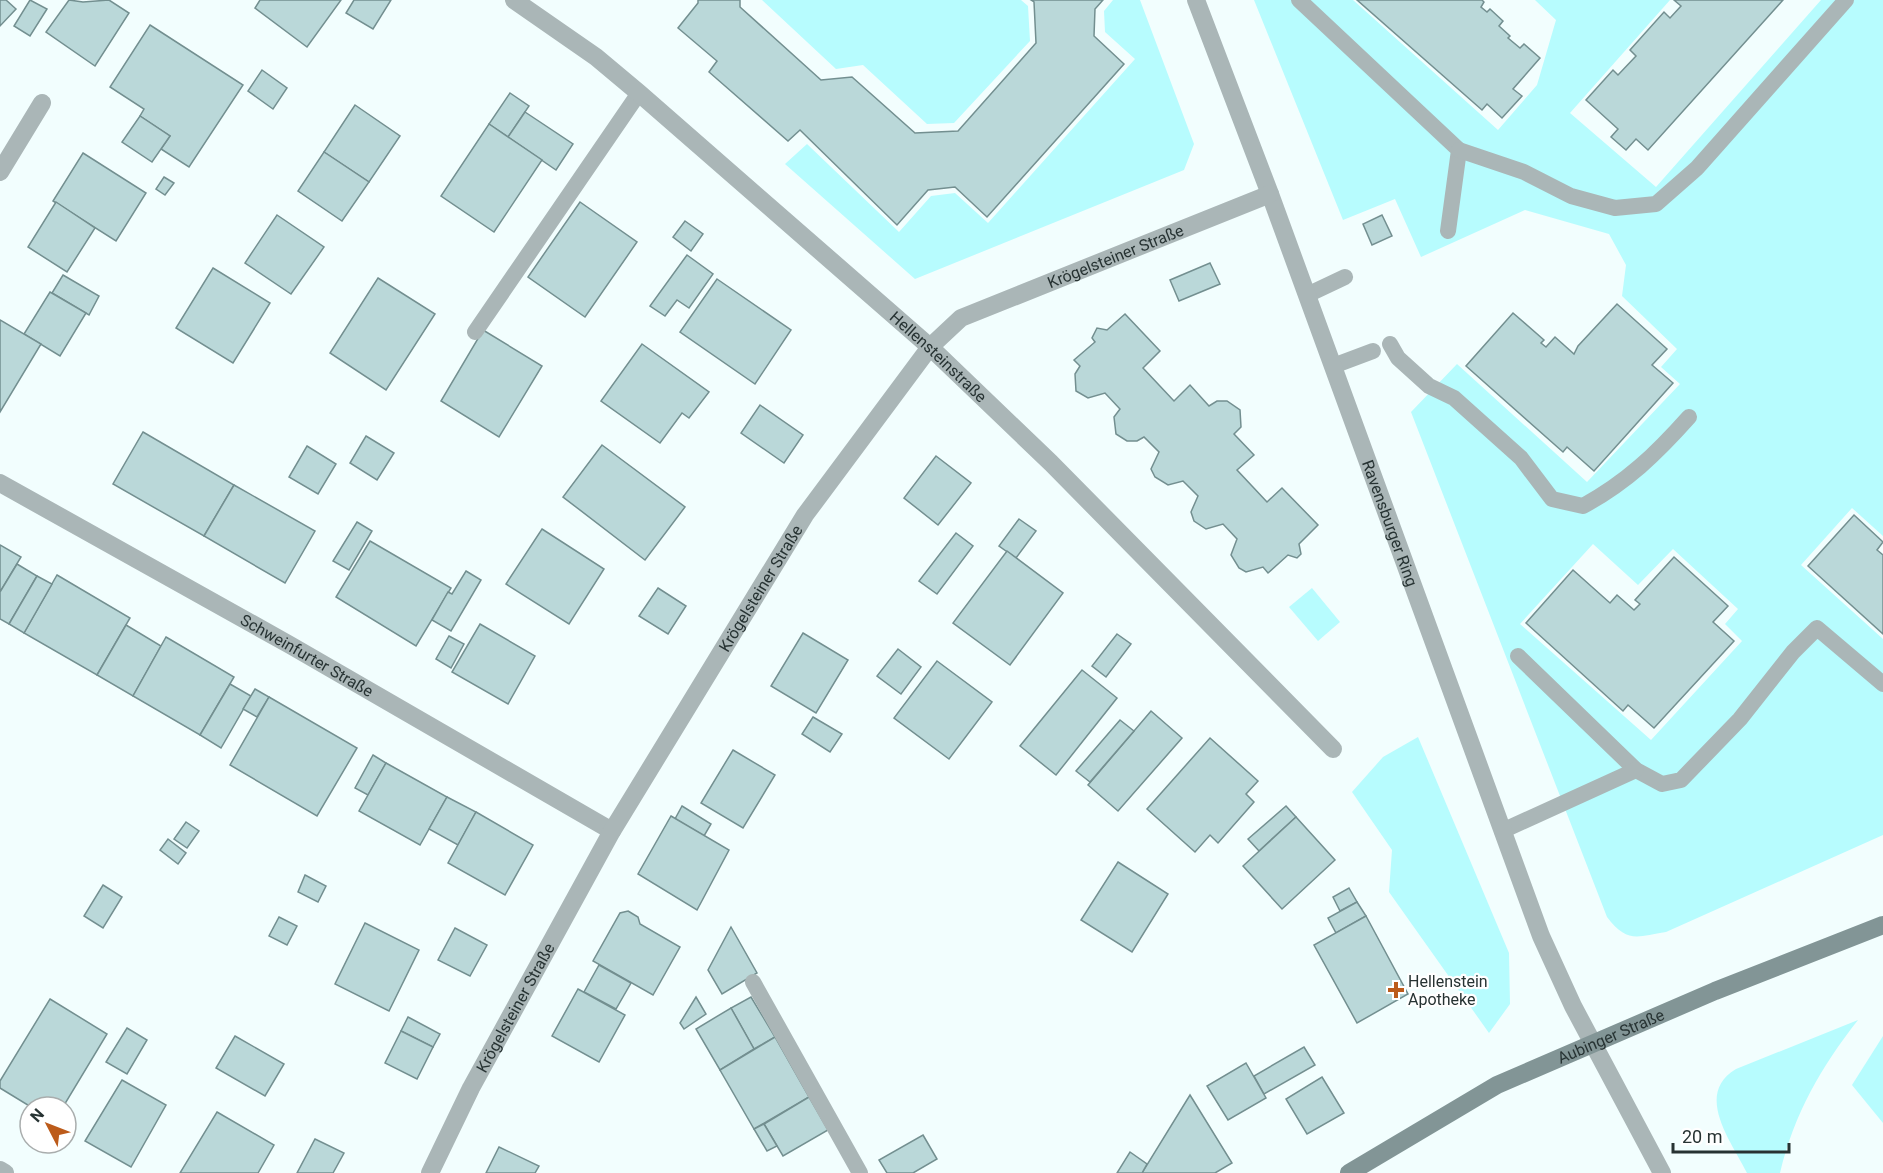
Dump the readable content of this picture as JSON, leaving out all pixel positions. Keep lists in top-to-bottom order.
{
  "streets": {
    "main road": ["Aubinger Straße"],
    "street": [
      "Krögelsteiner Straße",
      "Hellensteinstraße",
      "Ravensburger Ring",
      "Schweinfurter Straße"
    ]
  },
  "crossings": [
    ["Krögelsteiner Straße", "Hellensteinstraße"],
    ["Krögelsteiner Straße", "Ravensburger Ring"],
    ["Krögelsteiner Straße", "Schweinfurter Straße"],
    ["Ravensburger Ring", "Aubinger Straße"]
  ],
  "places": {
    "health": ["Hellenstein Apotheke"]
  },
  "scale_bar": "20 m",
  "north": "top left"
}
